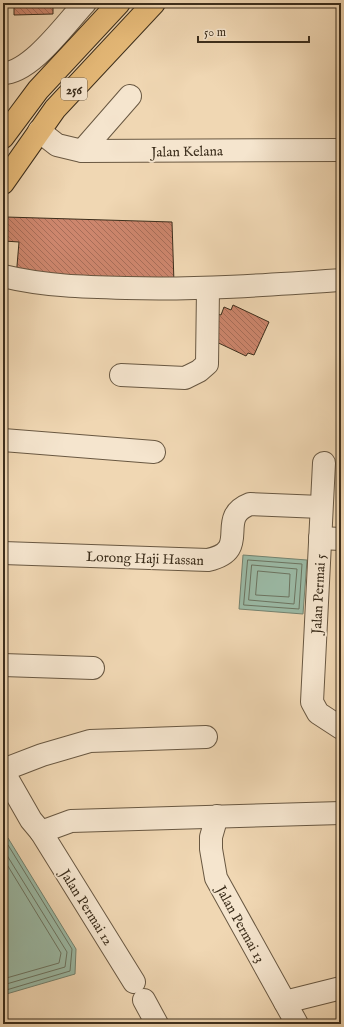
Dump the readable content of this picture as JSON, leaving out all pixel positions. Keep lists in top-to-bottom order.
{
  "streets": {
    "highway": ["256"],
    "street": [
      "Jalan Kelana",
      "Lorong Haji Hassan",
      "Jalan Permai 5",
      "Jalan Permai 12",
      "Jalan Permai 13"
    ]
  },
  "crossings": [
    ["256", "Jalan Kelana"],
    ["Lorong Haji Hassan", "Jalan Permai 5"]
  ],
  "scale_bar": "50 m"
}
